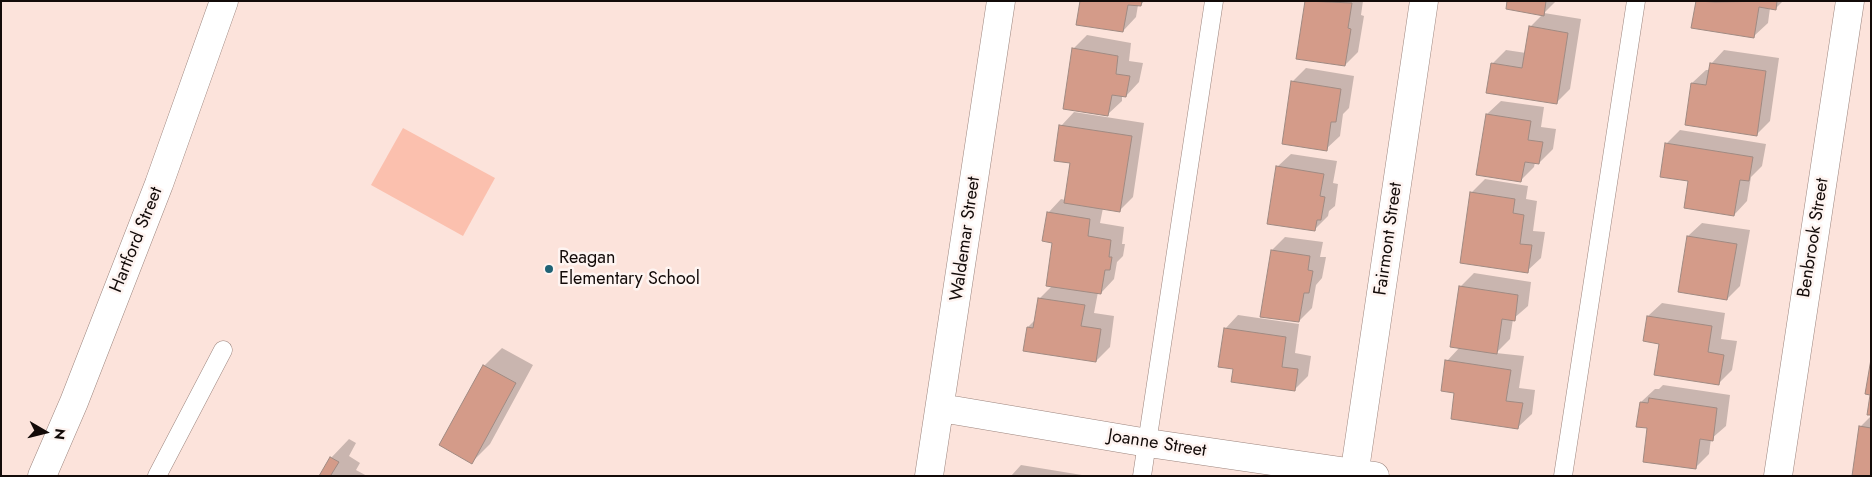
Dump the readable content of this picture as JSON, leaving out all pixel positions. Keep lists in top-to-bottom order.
{
  "streets": {
    "street": [
      "Benbrook Street",
      "Waldemar Street",
      "Fairmont Street",
      "Hartford Street",
      "Joanne Street"
    ]
  },
  "crossings": [
    ["Waldemar Street", "Joanne Street"],
    ["Fairmont Street", "Joanne Street"]
  ],
  "places": ["Reagan Elementary School"],
  "north": "right"
}
